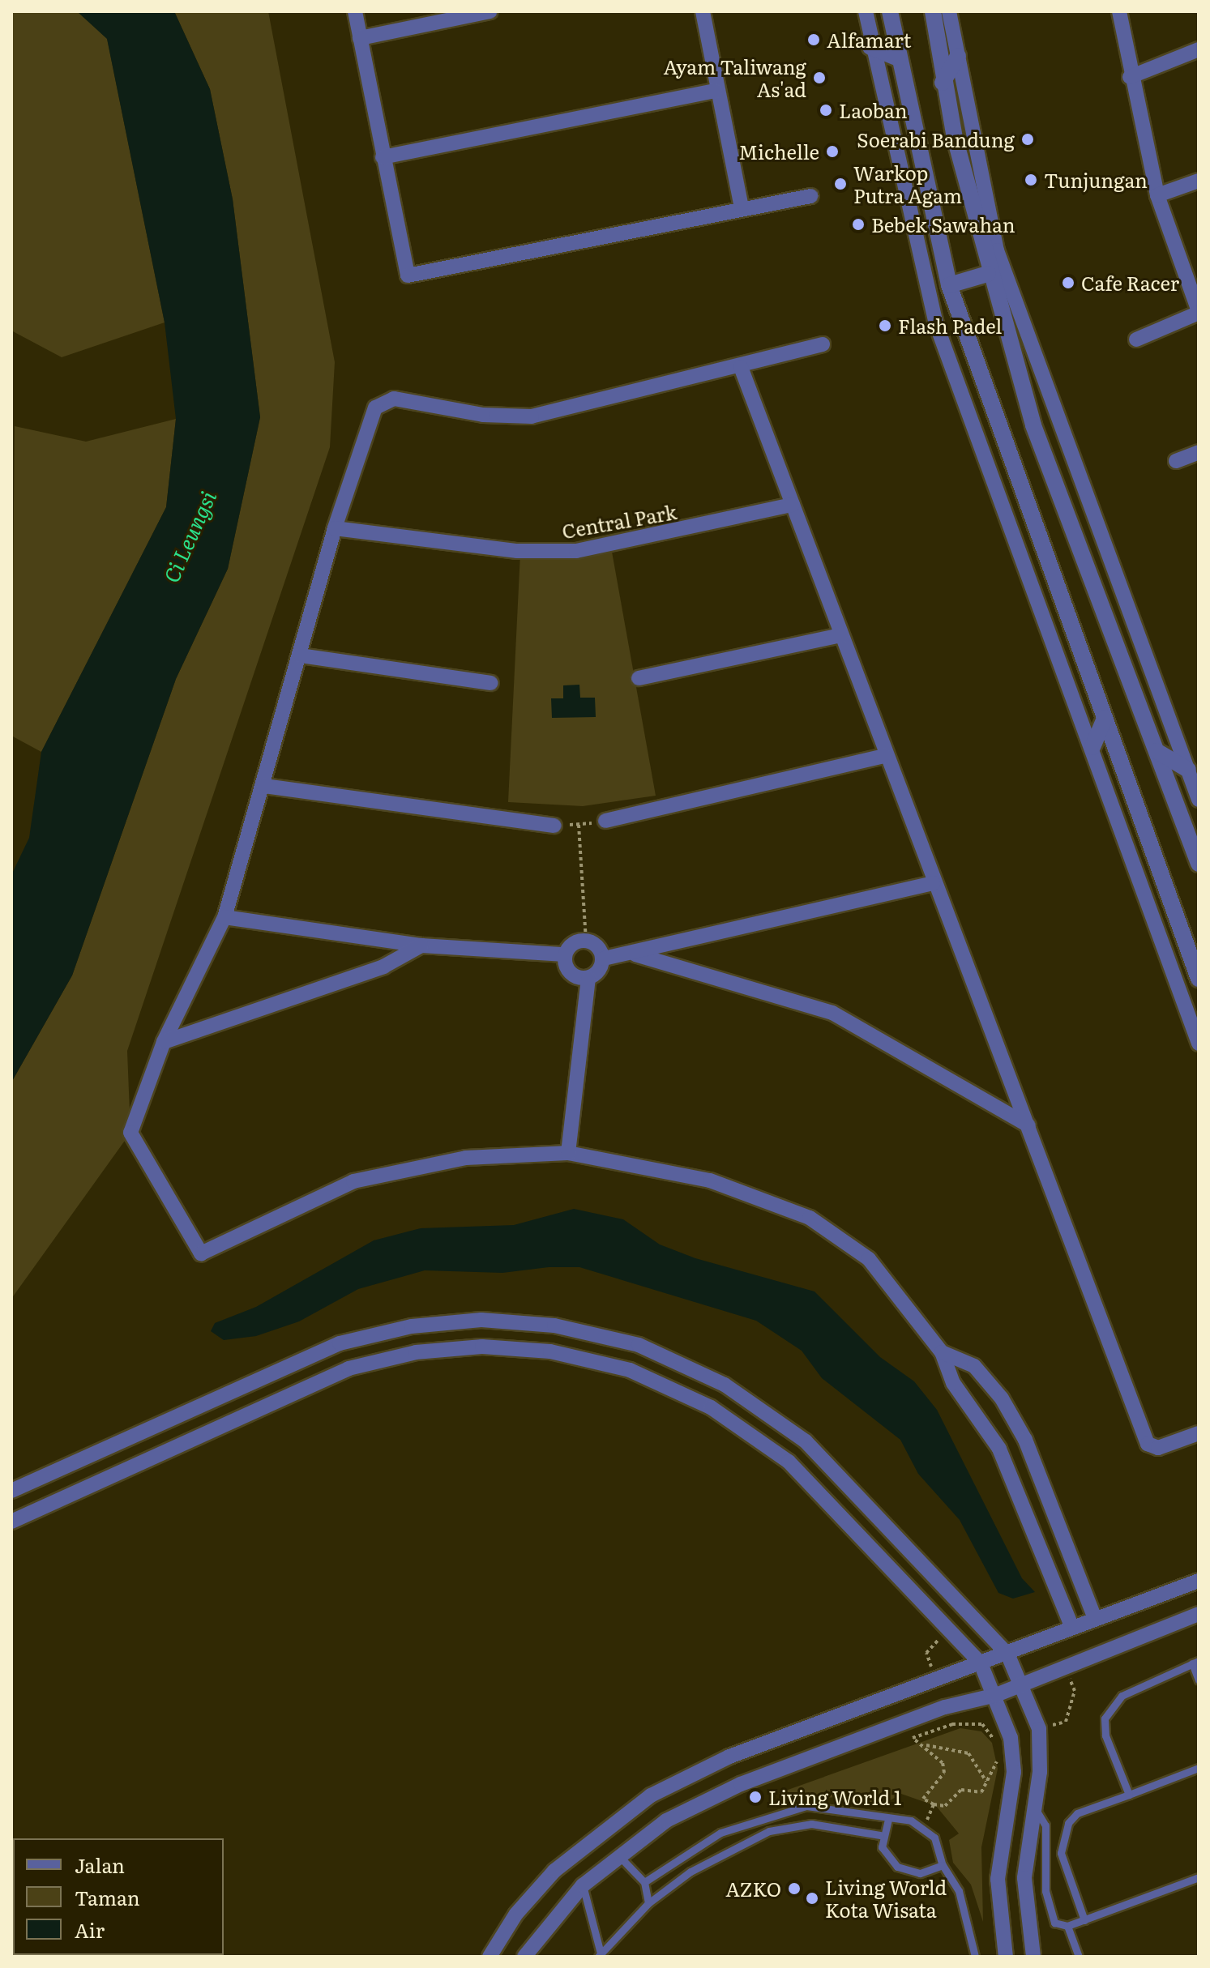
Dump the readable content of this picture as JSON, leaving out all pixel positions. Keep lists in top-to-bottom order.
{
  "streets": {
    "street": ["Central Park"]
  },
  "water": ["Ci Leungsi"],
  "places": [
    "Alfamart",
    "Ayam Taliwang As'ad",
    "Laoban",
    "Soerabi Bandung",
    "Michelle",
    "Tunjungan",
    "Warkop Putra Agam",
    "Bebek Sawahan",
    "Cafe Racer",
    "Flash Padel",
    "Living World 1",
    "AZKO",
    "Living World Kota Wisata"
  ],
  "legend": ["Jalan", "Taman", "Air"]
}
